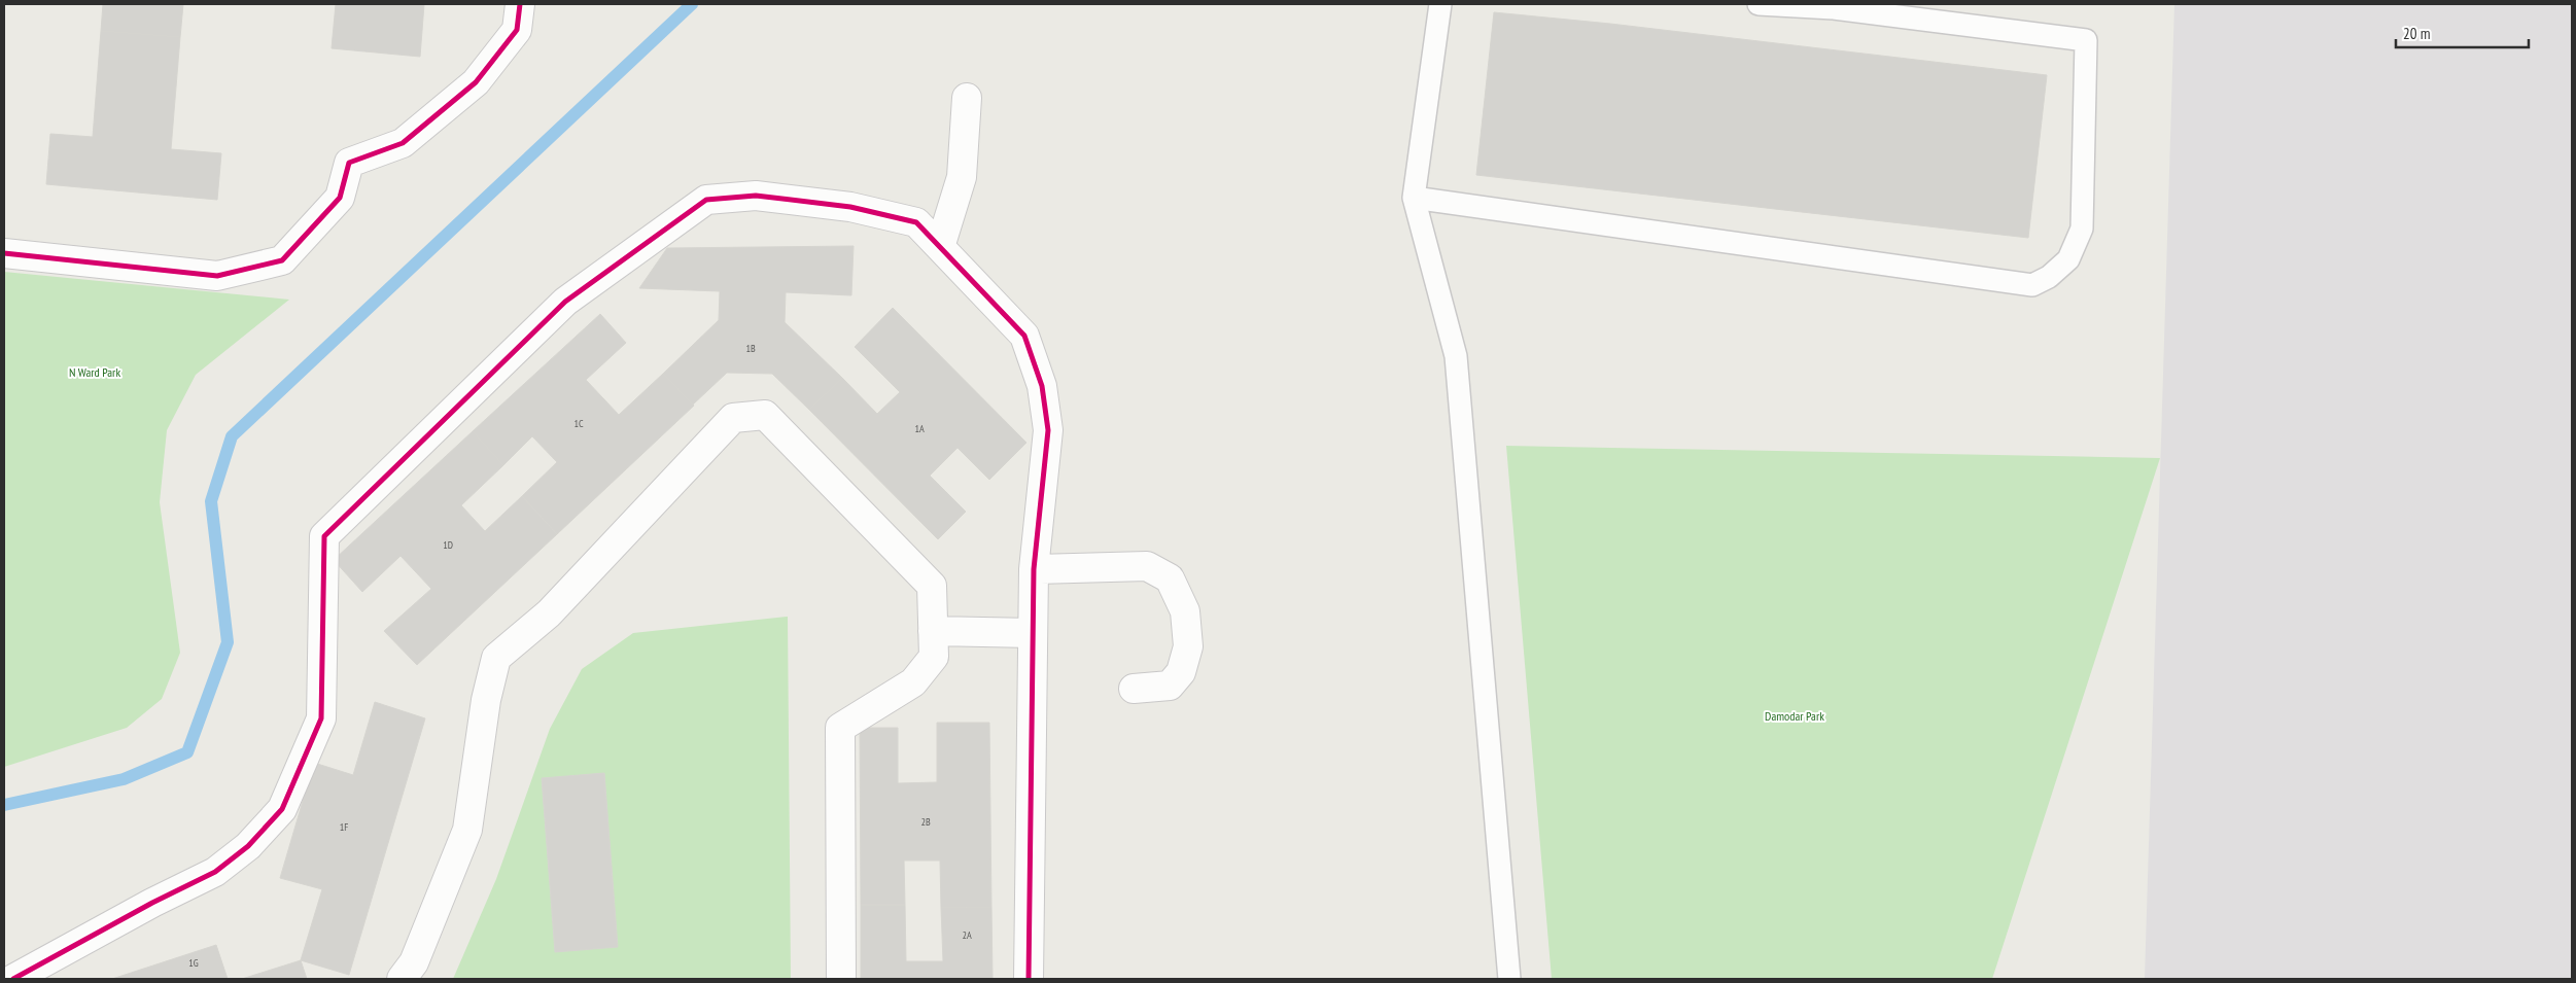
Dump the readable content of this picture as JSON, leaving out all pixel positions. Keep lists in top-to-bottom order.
{
  "parks": ["N Ward Park", "Damodar Park"],
  "house_numbers": [
    "1B",
    "1C",
    "1A",
    "1D",
    "2B",
    "1F",
    "2A",
    "1G"
  ],
  "scale_bar": "20 m"
}
